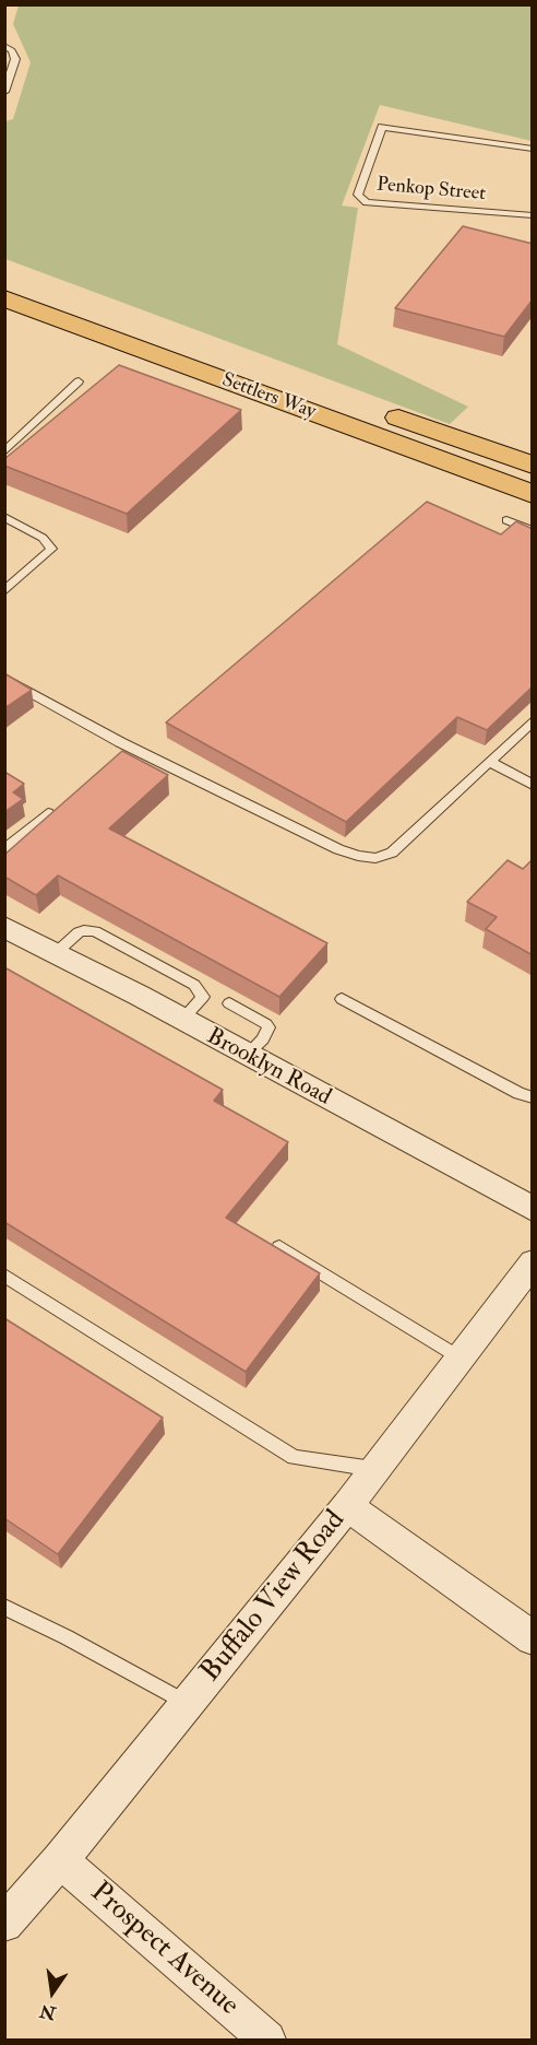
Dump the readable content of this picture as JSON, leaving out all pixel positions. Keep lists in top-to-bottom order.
{
  "streets": {
    "main road": ["Settlers Way"],
    "street": ["Brooklyn Road", "Buffalo View Road", "Prospect Avenue"],
    "lane": ["Penkop Street"]
  },
  "crossings": [
    ["Buffalo View Road", "Prospect Avenue"]
  ],
  "north": "bottom"
}
